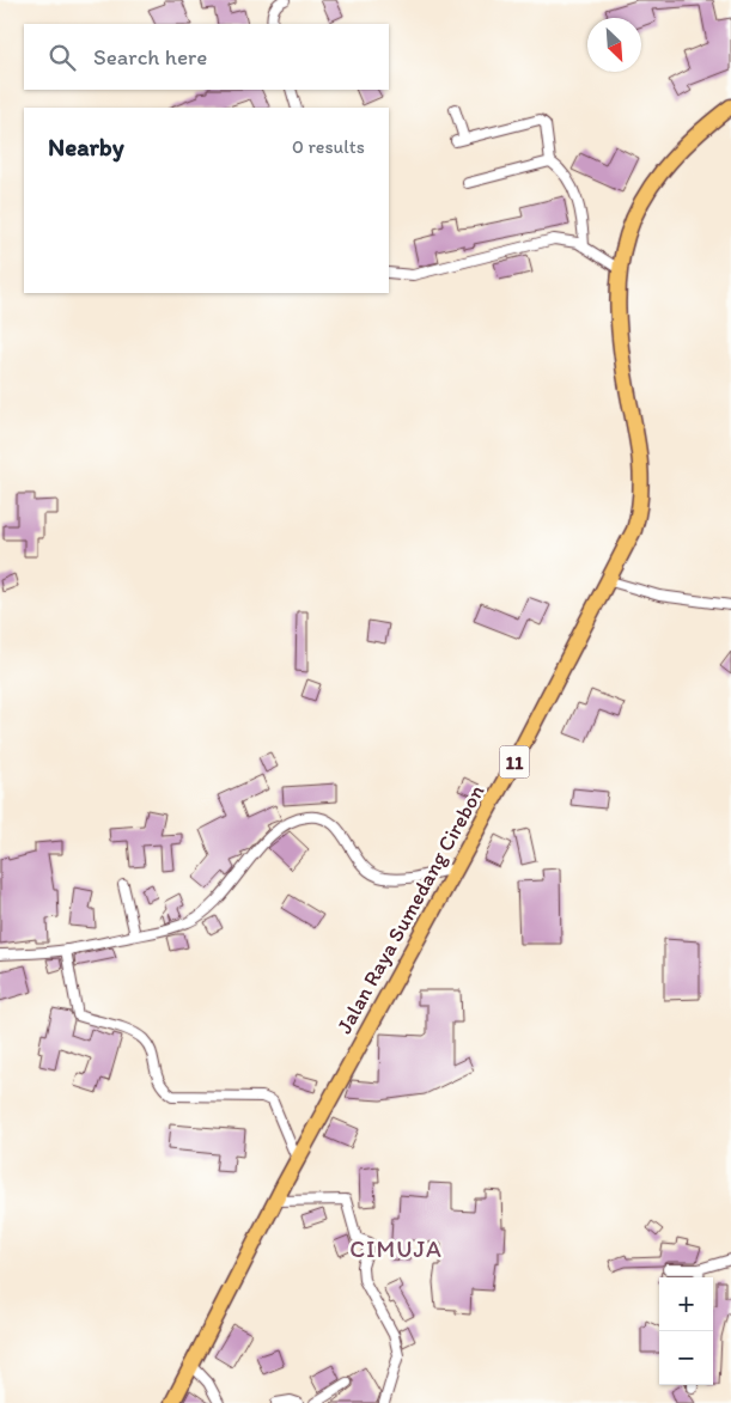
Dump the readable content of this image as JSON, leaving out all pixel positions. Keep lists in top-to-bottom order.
{
  "streets": {
    "highway": ["11", "Jalan Raya Sumedang Cirebon"]
  },
  "districts": ["CIMUJA"],
  "north": "bottom right",
  "page": {
    "search": "Search here",
    "heading": ["Nearby", "0 results"],
    "map_buttons": ["+", "−"]
  }
}
